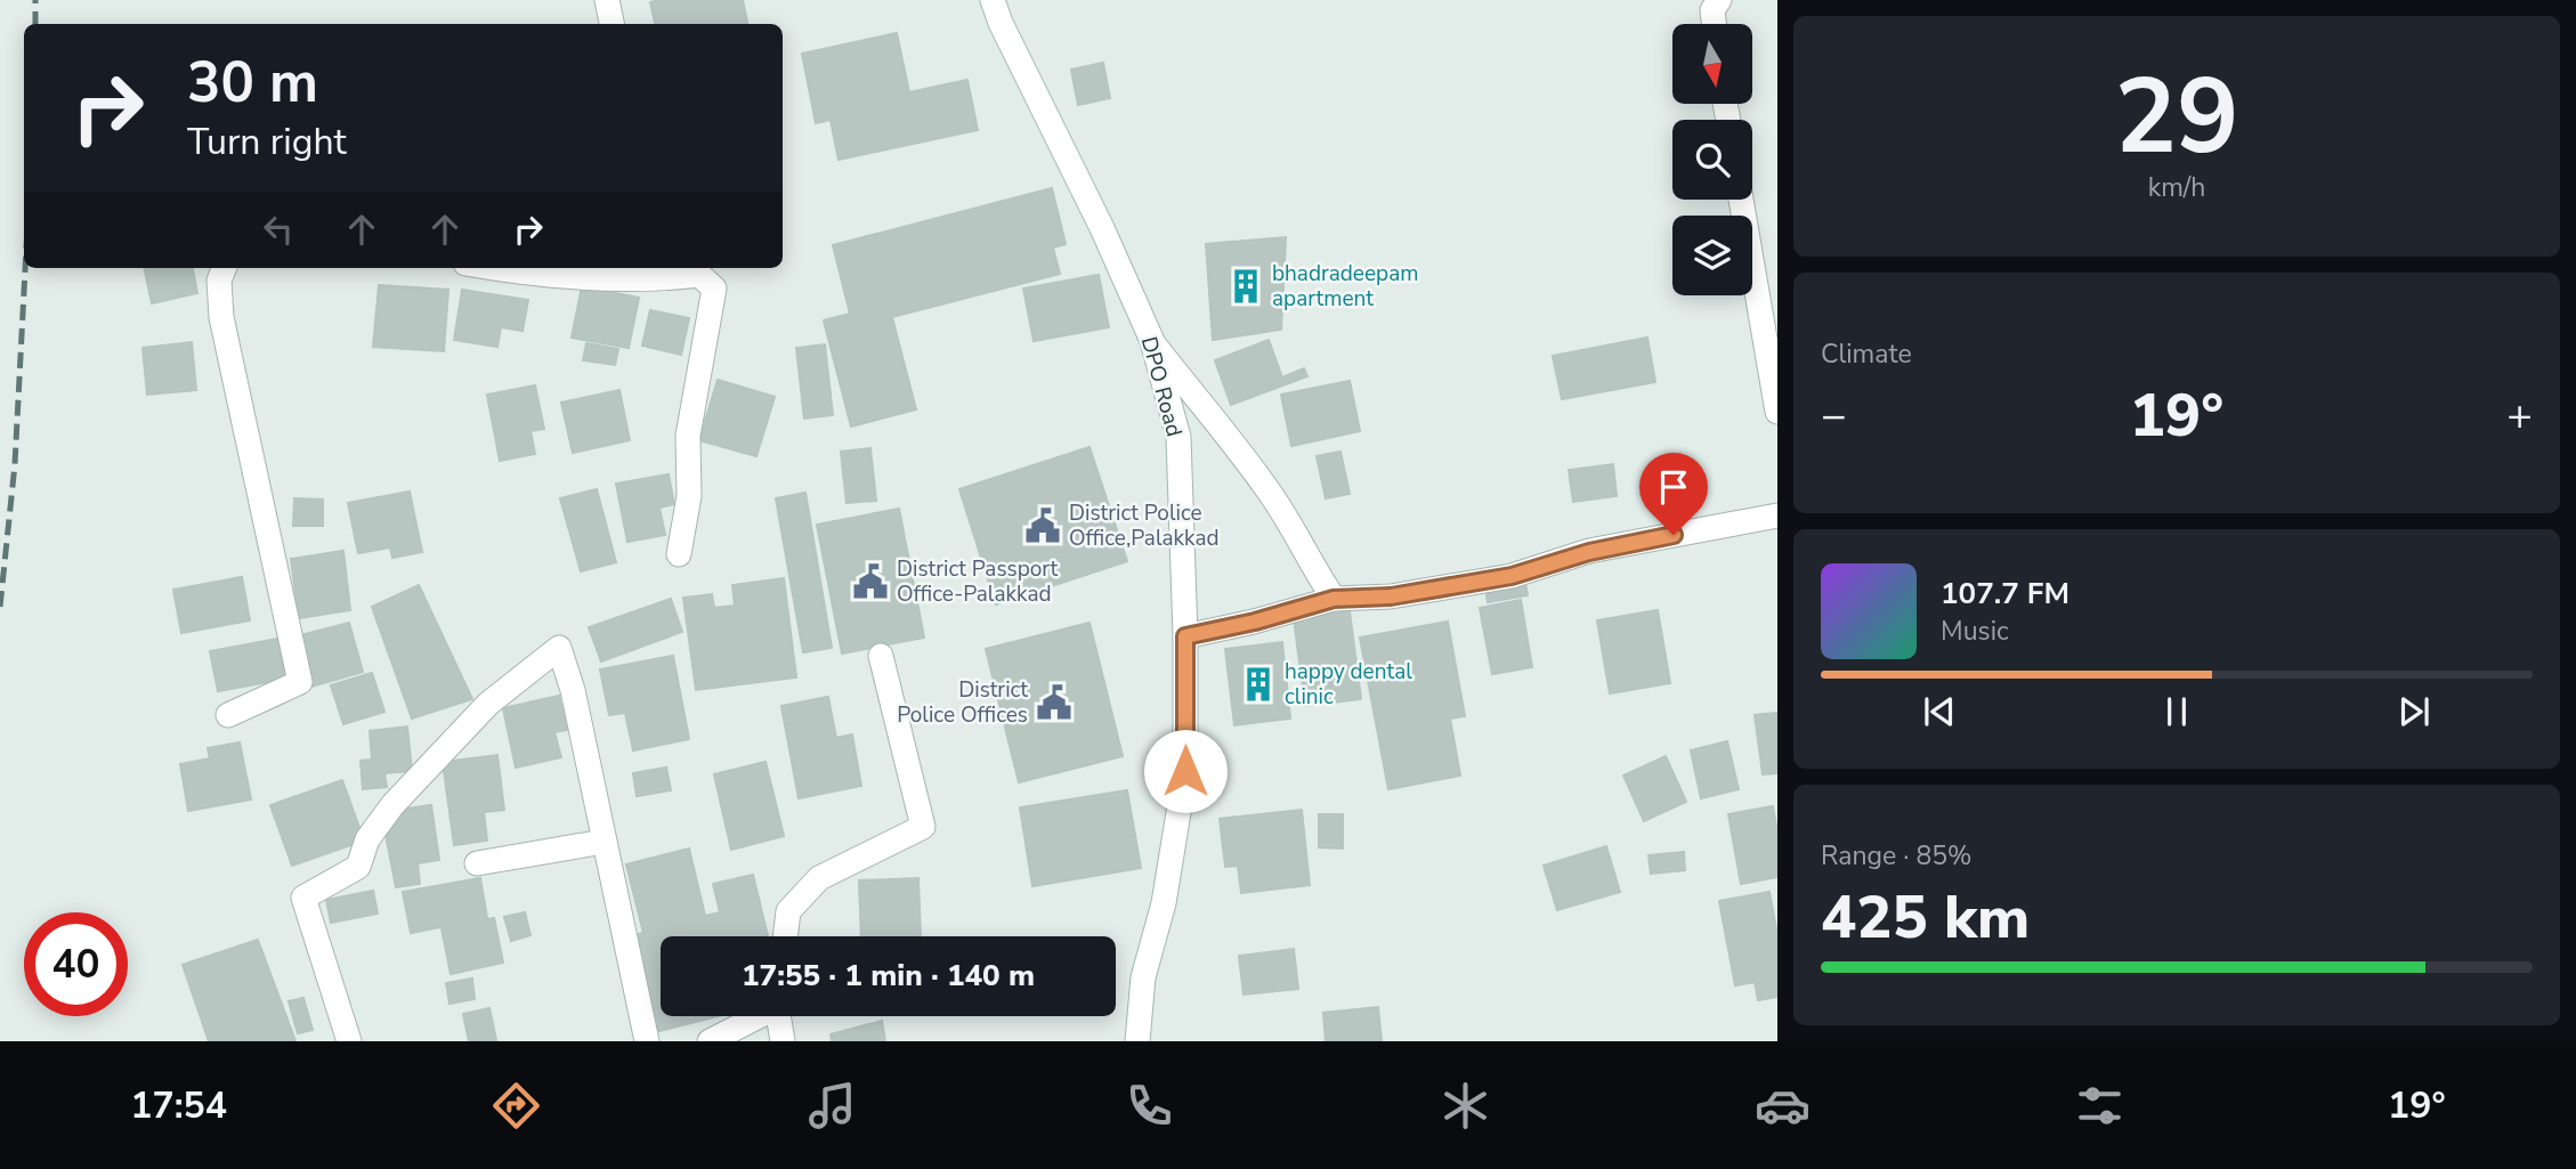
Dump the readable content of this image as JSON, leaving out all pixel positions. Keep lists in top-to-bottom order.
{
  "streets": {
    "street": ["DPO Road"]
  },
  "places": {
    "building": ["bhadradeepam apartment", "happy dental clinic"],
    "public building": ["District Police Office,Palakkad", "District Passport Office-Palakkad", "District Police Offices"]
  },
  "north": "bottom",
  "page": {
    "tile": [
      ["29", "km/h"],
      "Climate",
      ["Range · 85%", "425 km"]
    ],
    "turn": ["30 m", "Turn right"],
    "heat": ["−", "19°", "+"],
    "song": ["107.7 FM", "Music"],
    "limit": "40",
    "trip": "17:55 · 1 min · 140 m",
    "tabs": ["17:54", "19°"]
  }
}
